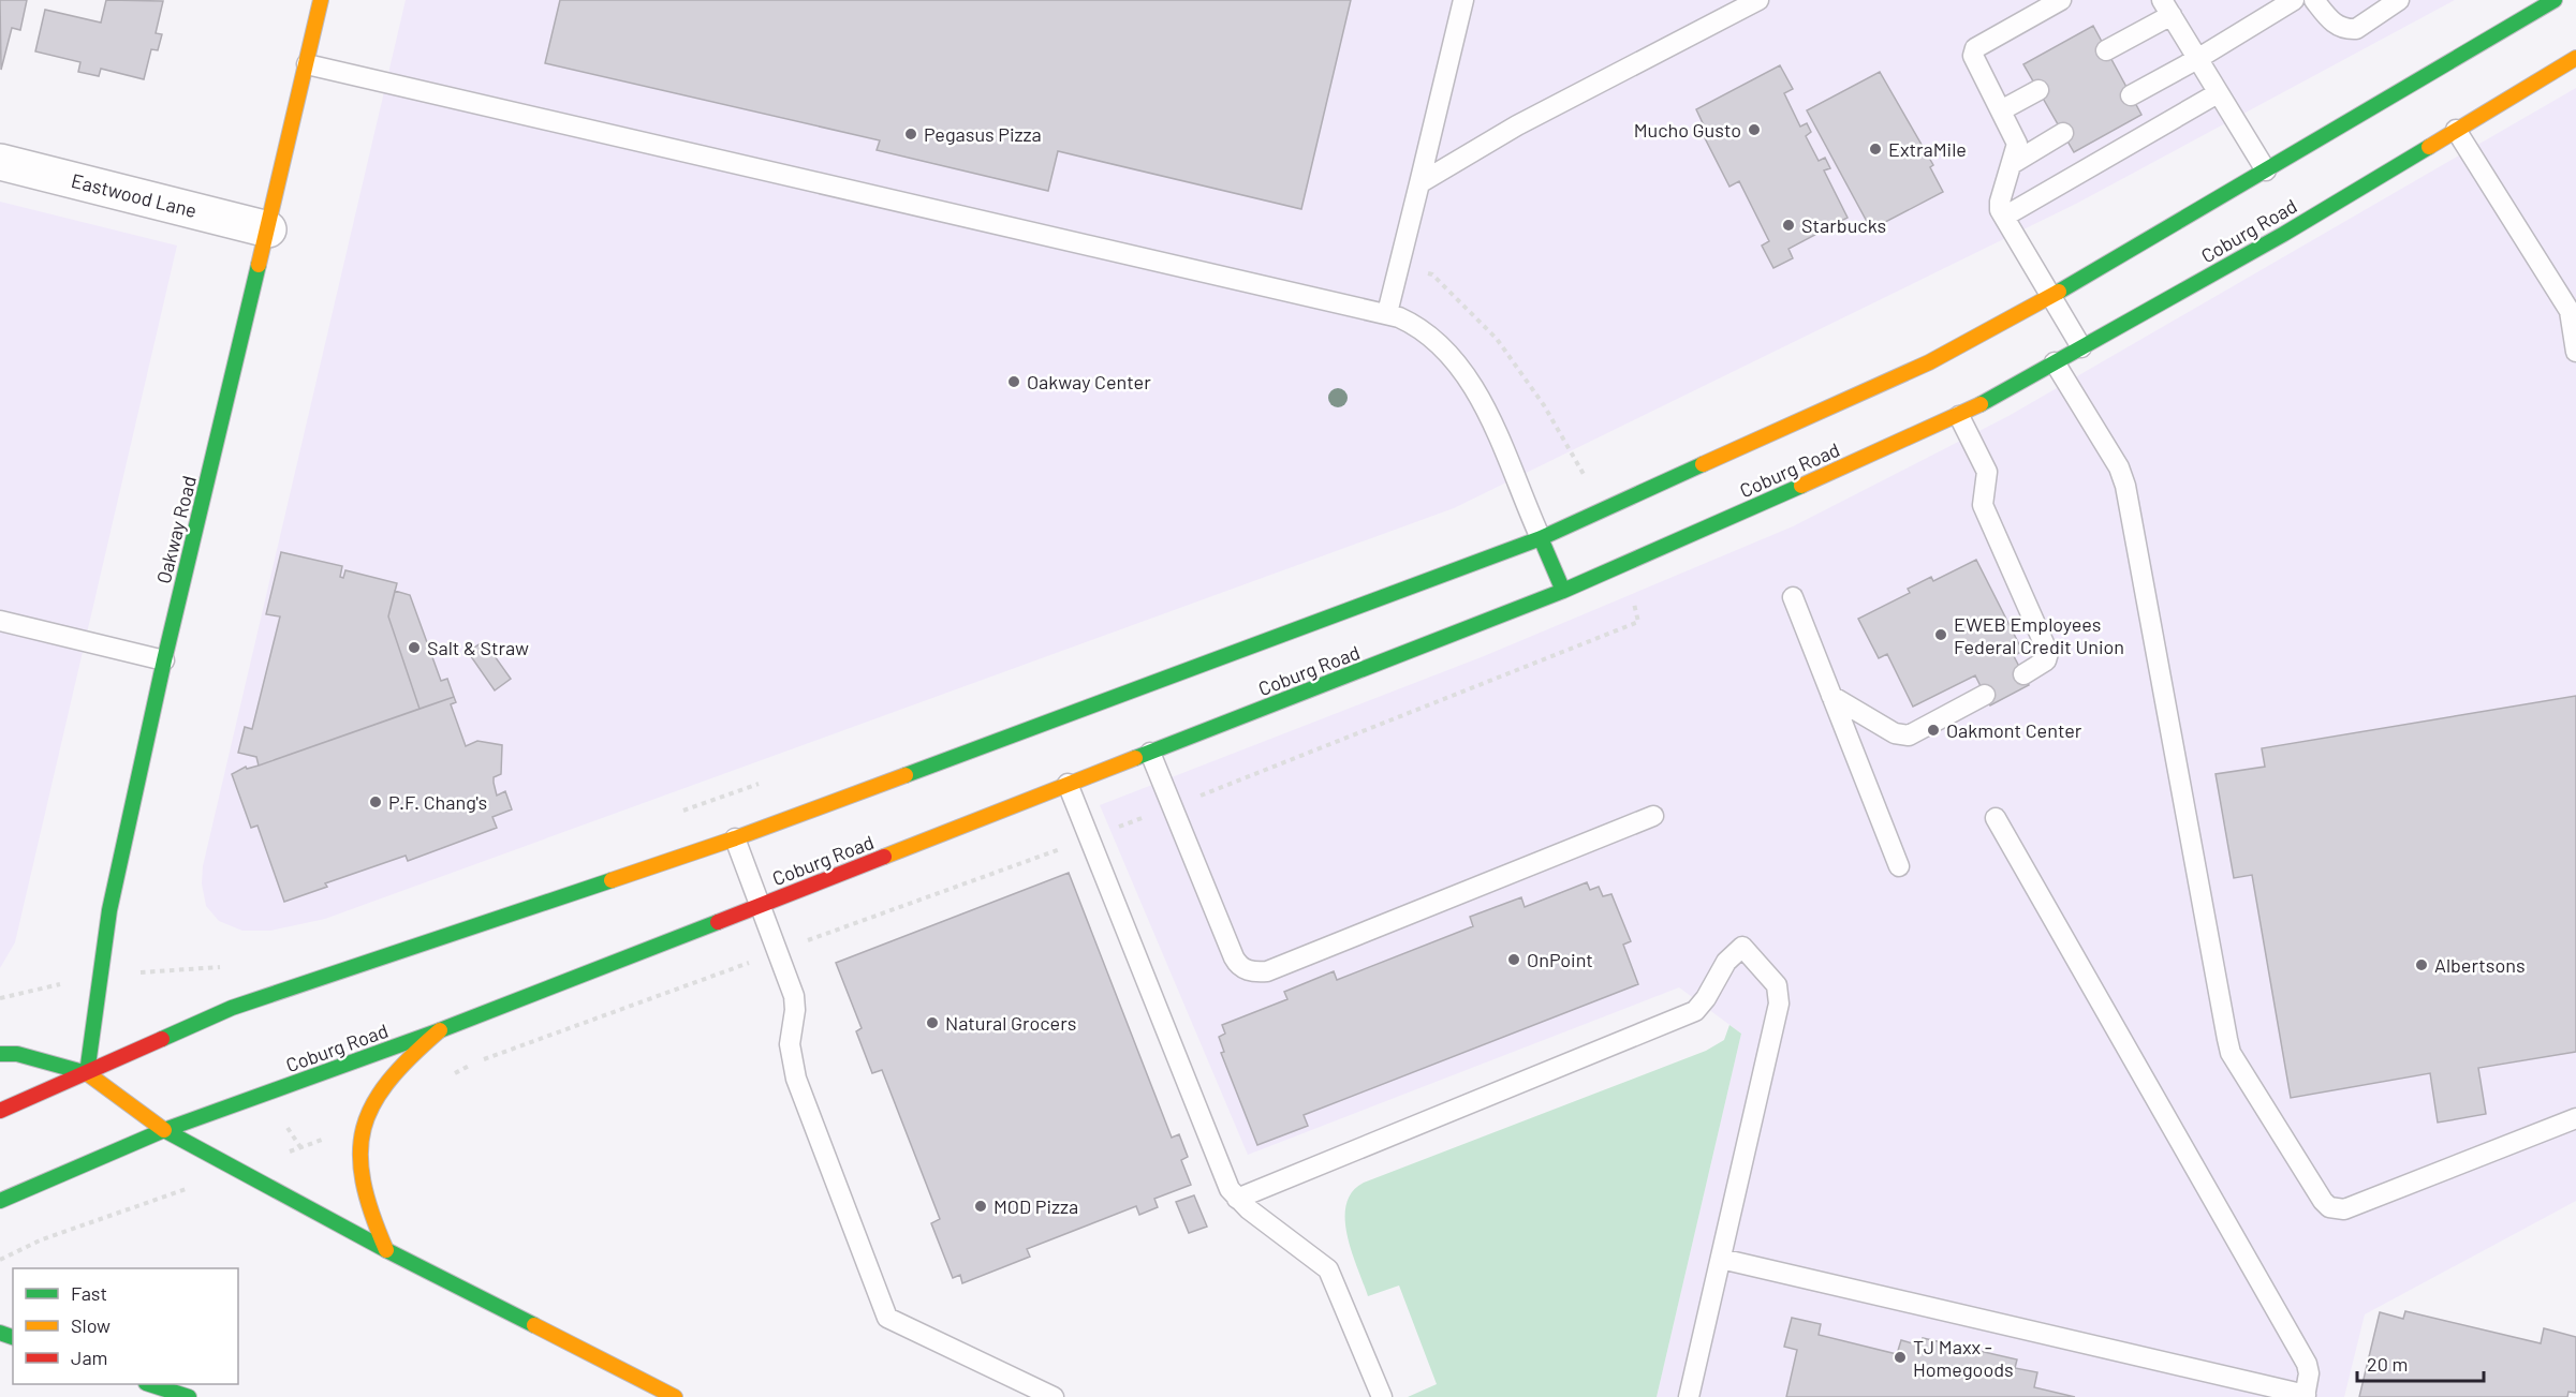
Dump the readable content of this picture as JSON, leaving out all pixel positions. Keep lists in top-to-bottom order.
{
  "streets": {
    "main road": ["Coburg Road", "Oakway Road"],
    "street": ["Eastwood Lane"]
  },
  "crossings": [
    ["Eastwood Lane", "Oakway Road"],
    ["Coburg Road", "Oakway Road"]
  ],
  "places": [
    "Mucho Gusto",
    "Pegasus Pizza",
    "ExtraMile",
    "Starbucks",
    "Oakway Center",
    "EWEB Employees Federal Credit Union",
    "Salt & Straw",
    "Oakmont Center",
    "P.F. Chang's",
    "OnPoint",
    "Albertsons",
    "Natural Grocers",
    "MOD Pizza",
    "TJ Maxx - Homegoods"
  ],
  "legend": ["Fast", "Slow", "Jam"],
  "scale_bar": "20 m"
}
